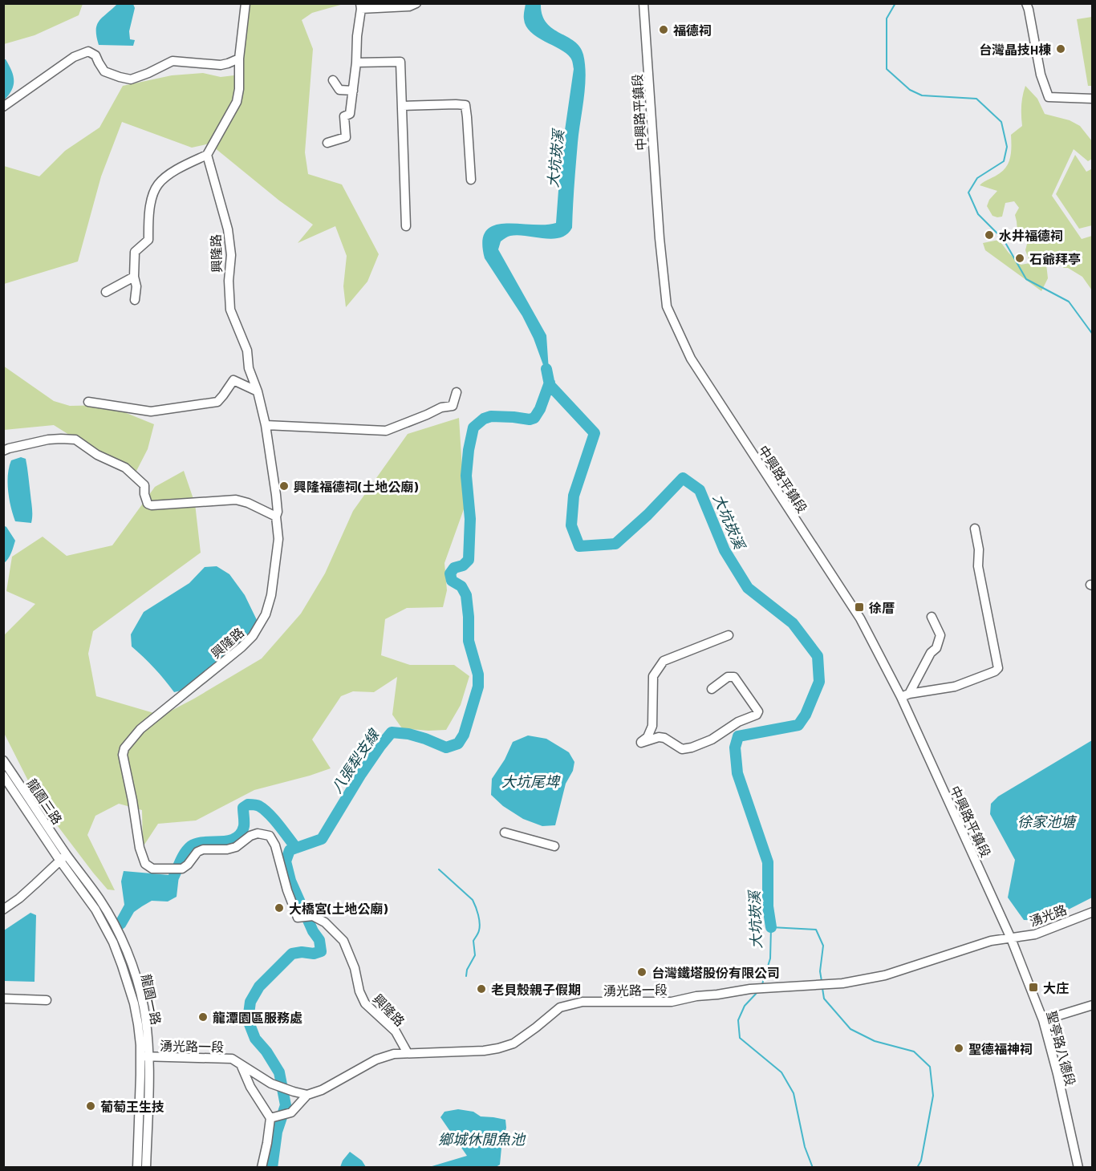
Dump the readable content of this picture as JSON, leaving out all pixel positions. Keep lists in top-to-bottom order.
{
  "streets": {
    "street": [
      "中興路平鎮段",
      "興隆路",
      "龍園三路",
      "湧光路",
      "湧光路一段",
      "龍園一路",
      "聖亭路八德段"
    ]
  },
  "crossings": [
    ["中興路平鎮段", "湧光路"],
    ["中興路平鎮段", "湧光路一段"],
    ["中興路平鎮段", "聖亭路八德段"],
    ["興隆路", "湧光路一段"],
    ["龍園三路", "龍園一路"],
    ["湧光路", "湧光路一段"],
    ["湧光路", "聖亭路八德段"],
    ["湧光路一段", "龍園一路"],
    ["湧光路一段", "聖亭路八德段"]
  ],
  "water": [
    "大坑崁溪",
    "八張犁支線",
    "大坑尾埤",
    "徐家池塘",
    "鄉城休閒魚池"
  ],
  "places": {
    "other": [
      "福德祠",
      "台灣晶技H棟",
      "水井福德祠",
      "石爺拜亭",
      "興隆福德祠(土地公廟)",
      "大橋宮(土地公廟)",
      "台灣鐵塔股份有限公司",
      "老貝殼親子假期",
      "龍潭園區服務處",
      "聖德福神祠",
      "葡萄王生技"
    ],
    "transit": ["徐厝", "大庄"]
  }
}
